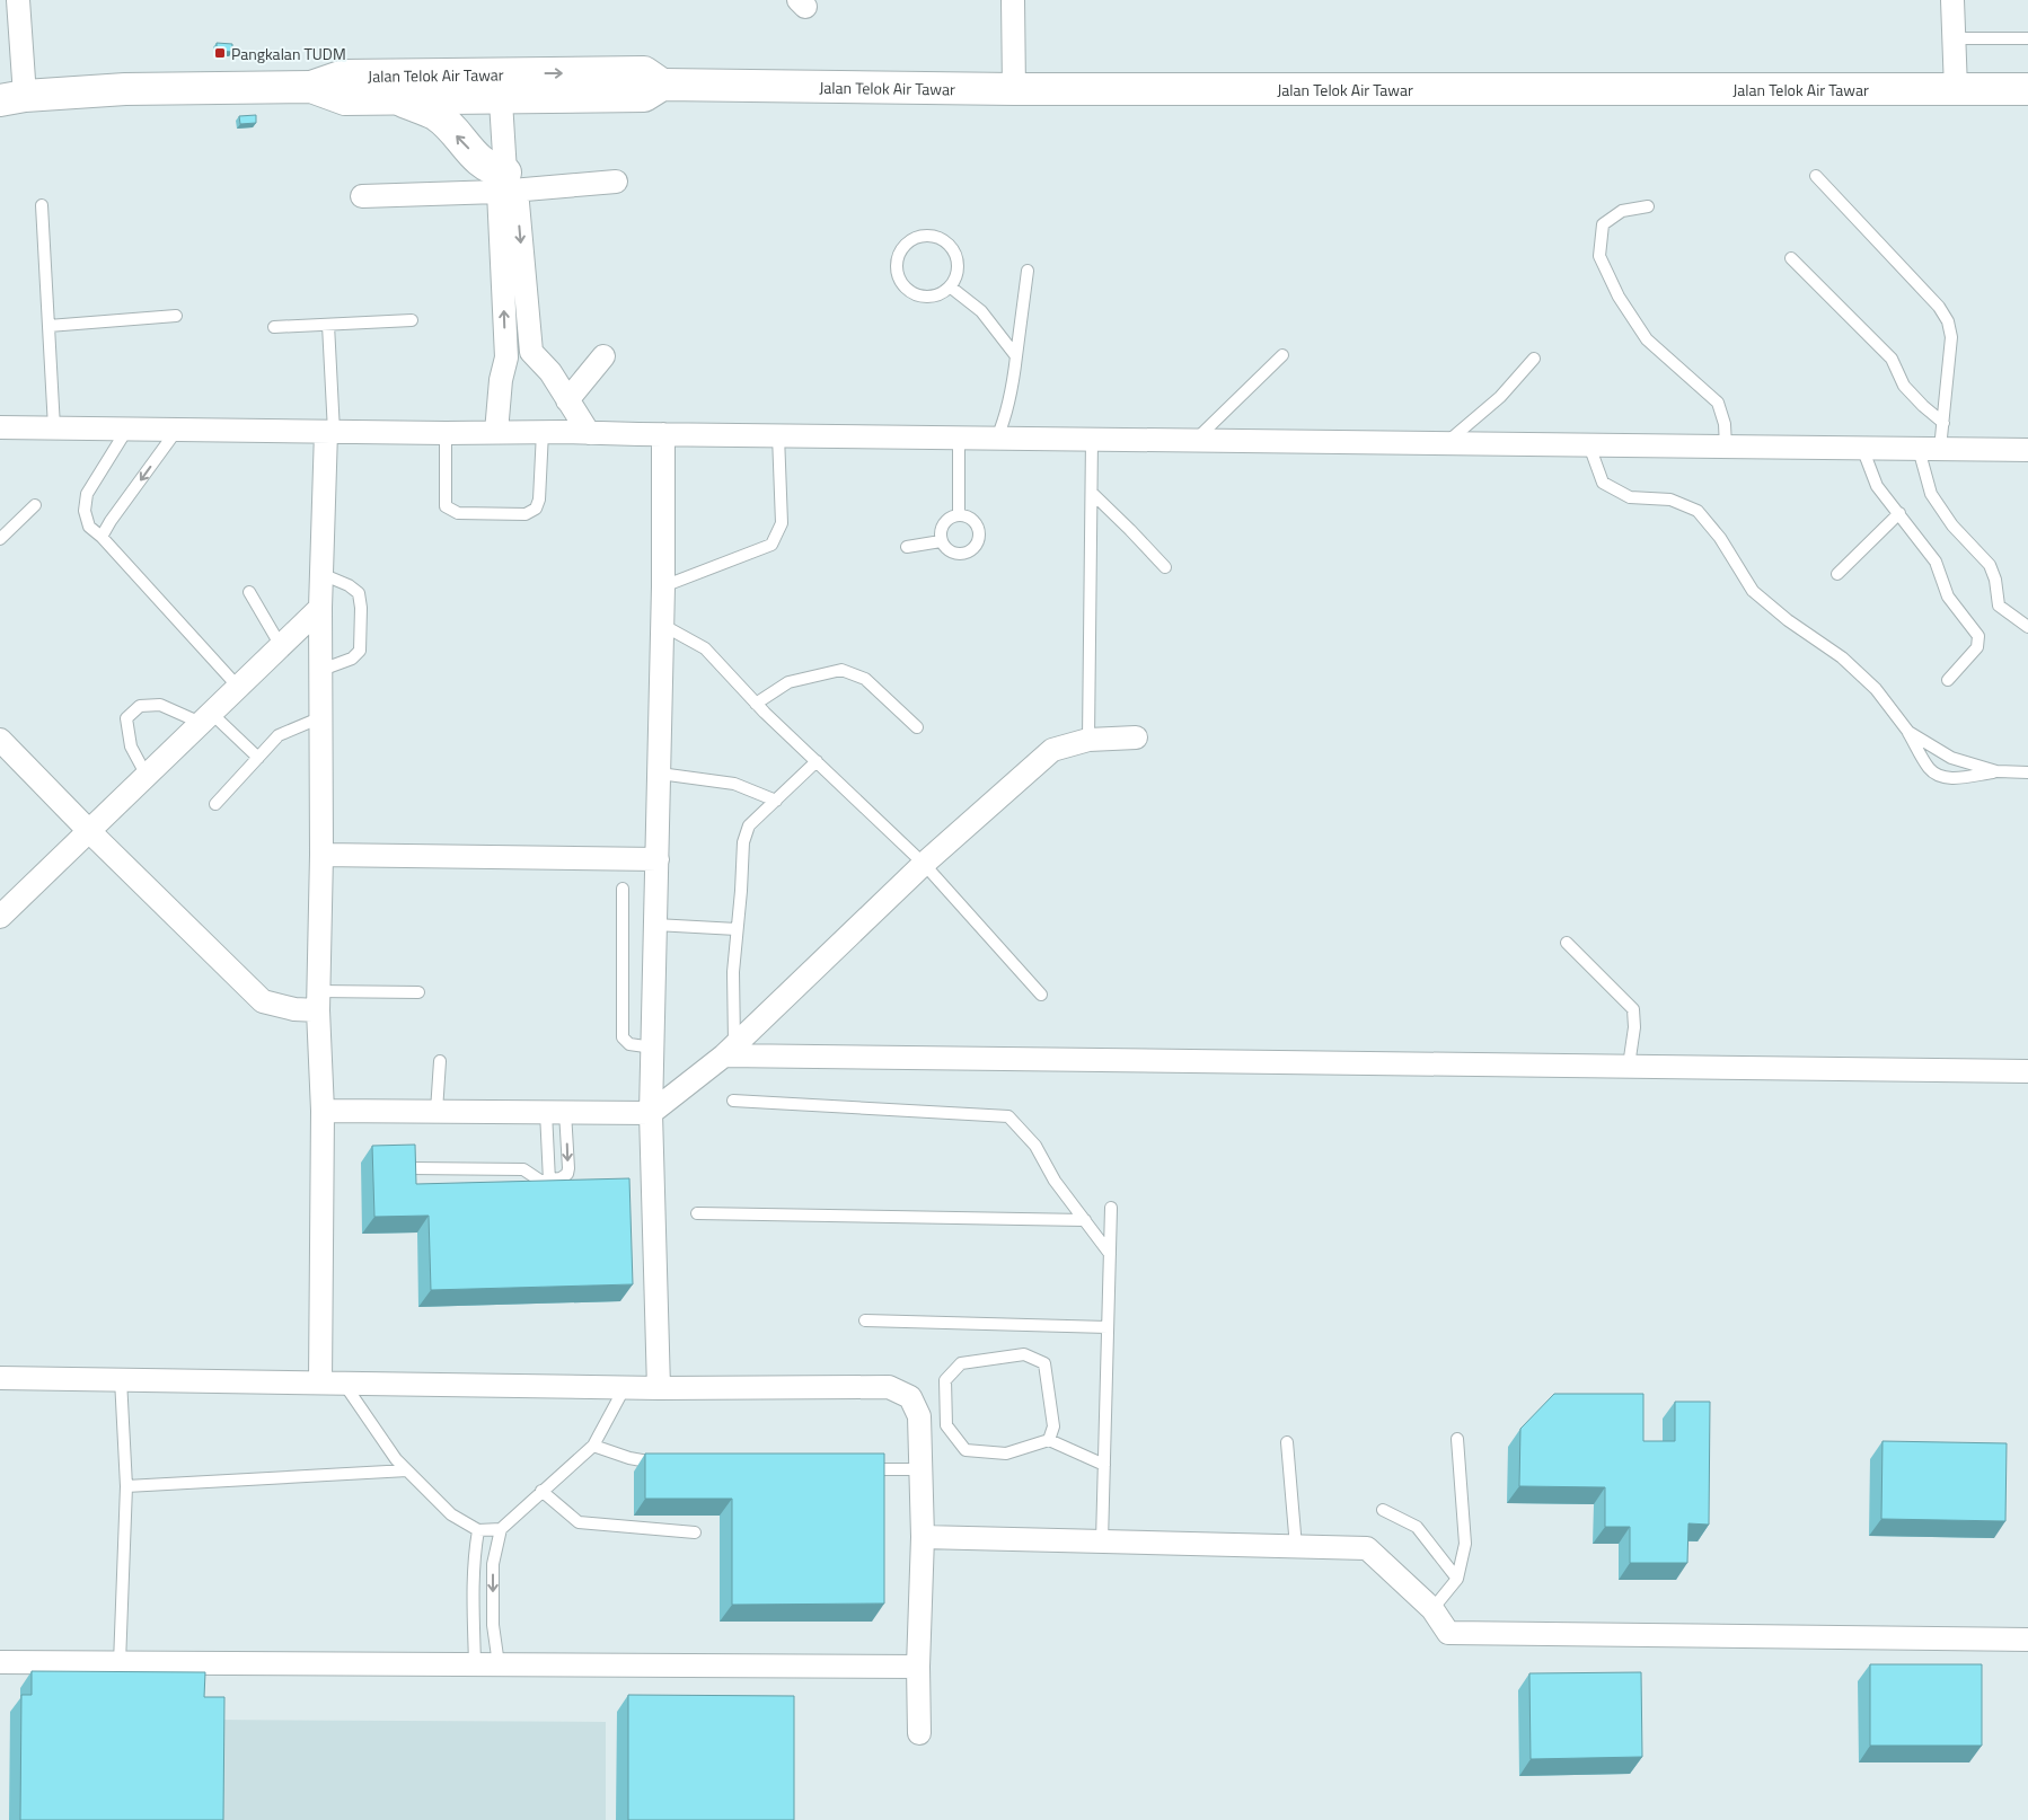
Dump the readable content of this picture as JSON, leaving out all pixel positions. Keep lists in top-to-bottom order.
{
  "streets": {
    "main road": ["Jalan Telok Air Tawar"]
  },
  "places": {
    "transit": ["Pangkalan TUDM"]
  }
}
